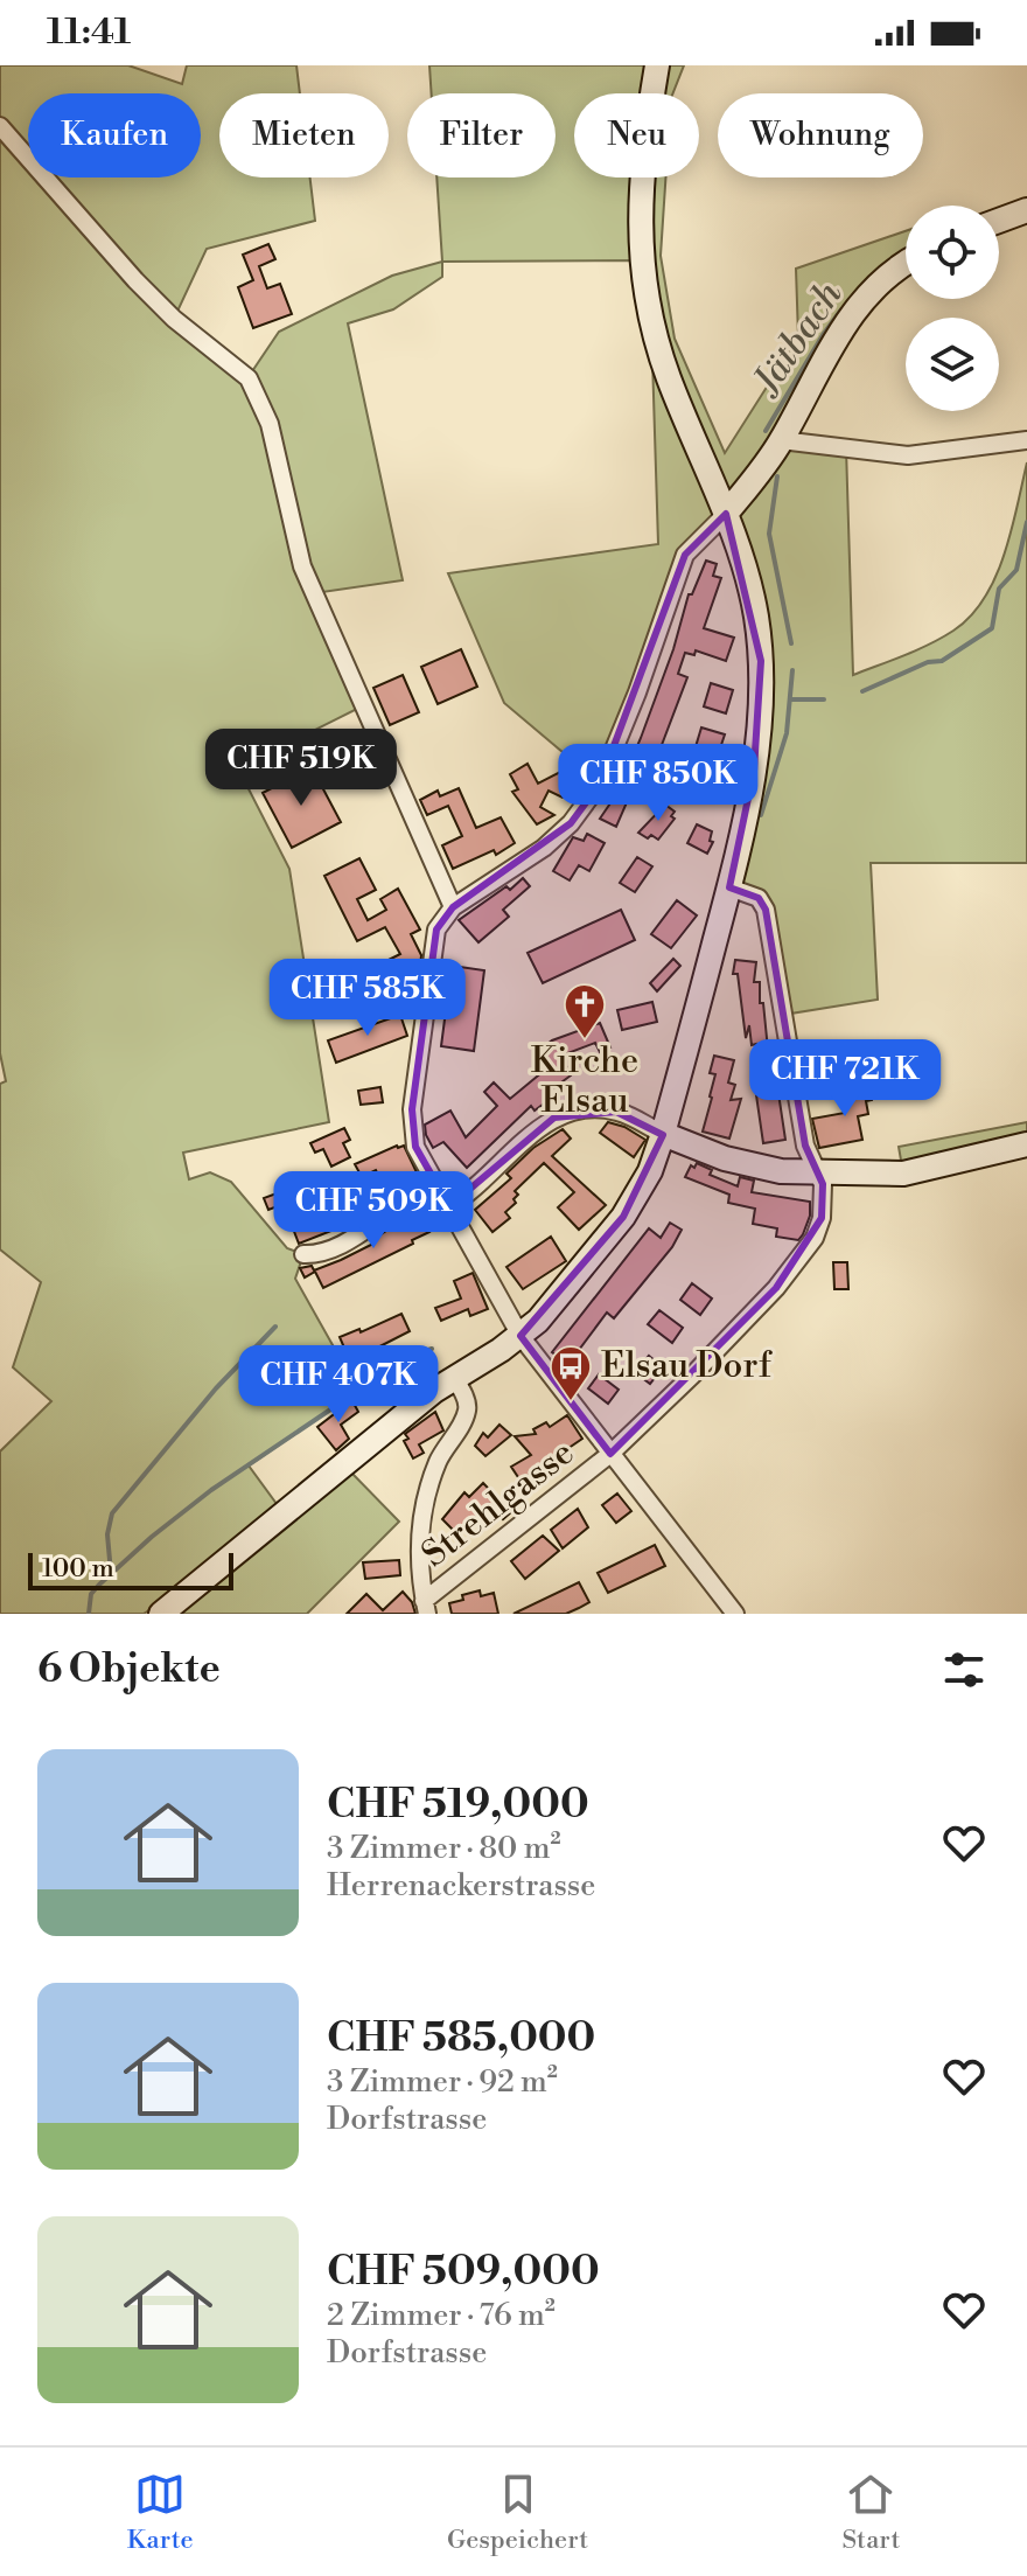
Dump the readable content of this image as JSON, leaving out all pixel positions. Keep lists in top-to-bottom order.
{
  "streets": {
    "street": ["Strehlgasse"]
  },
  "water": ["Jätbach"],
  "places": {
    "church": ["Kirche Elsau"],
    "bus stop": ["Elsau Dorf"]
  },
  "scale_bar": "100 m",
  "page": {
    "status": "11:41",
    "chip": [
      "Kaufen",
      "Mieten",
      "Filter",
      "Neu",
      "Wohnung"
    ],
    "price": [
      "CHF 519K",
      "CHF 850K",
      "CHF 585K",
      "CHF 721K",
      "CHF 509K",
      "CHF 407K"
    ],
    "scale": "100 m",
    "heading": "6 Objekte",
    "list": [
      {
        "name": "CHF 519,000",
        "note": "3 Zimmer · 80 m² · Herrenackerstrasse"
      },
      {
        "name": "CHF 585,000",
        "note": "3 Zimmer · 92 m² · Dorfstrasse"
      },
      {
        "name": "CHF 509,000",
        "note": "2 Zimmer · 76 m² · Dorfstrasse"
      }
    ],
    "tabs": ["Karte", "Gespeichert", "Start"]
  }
}
